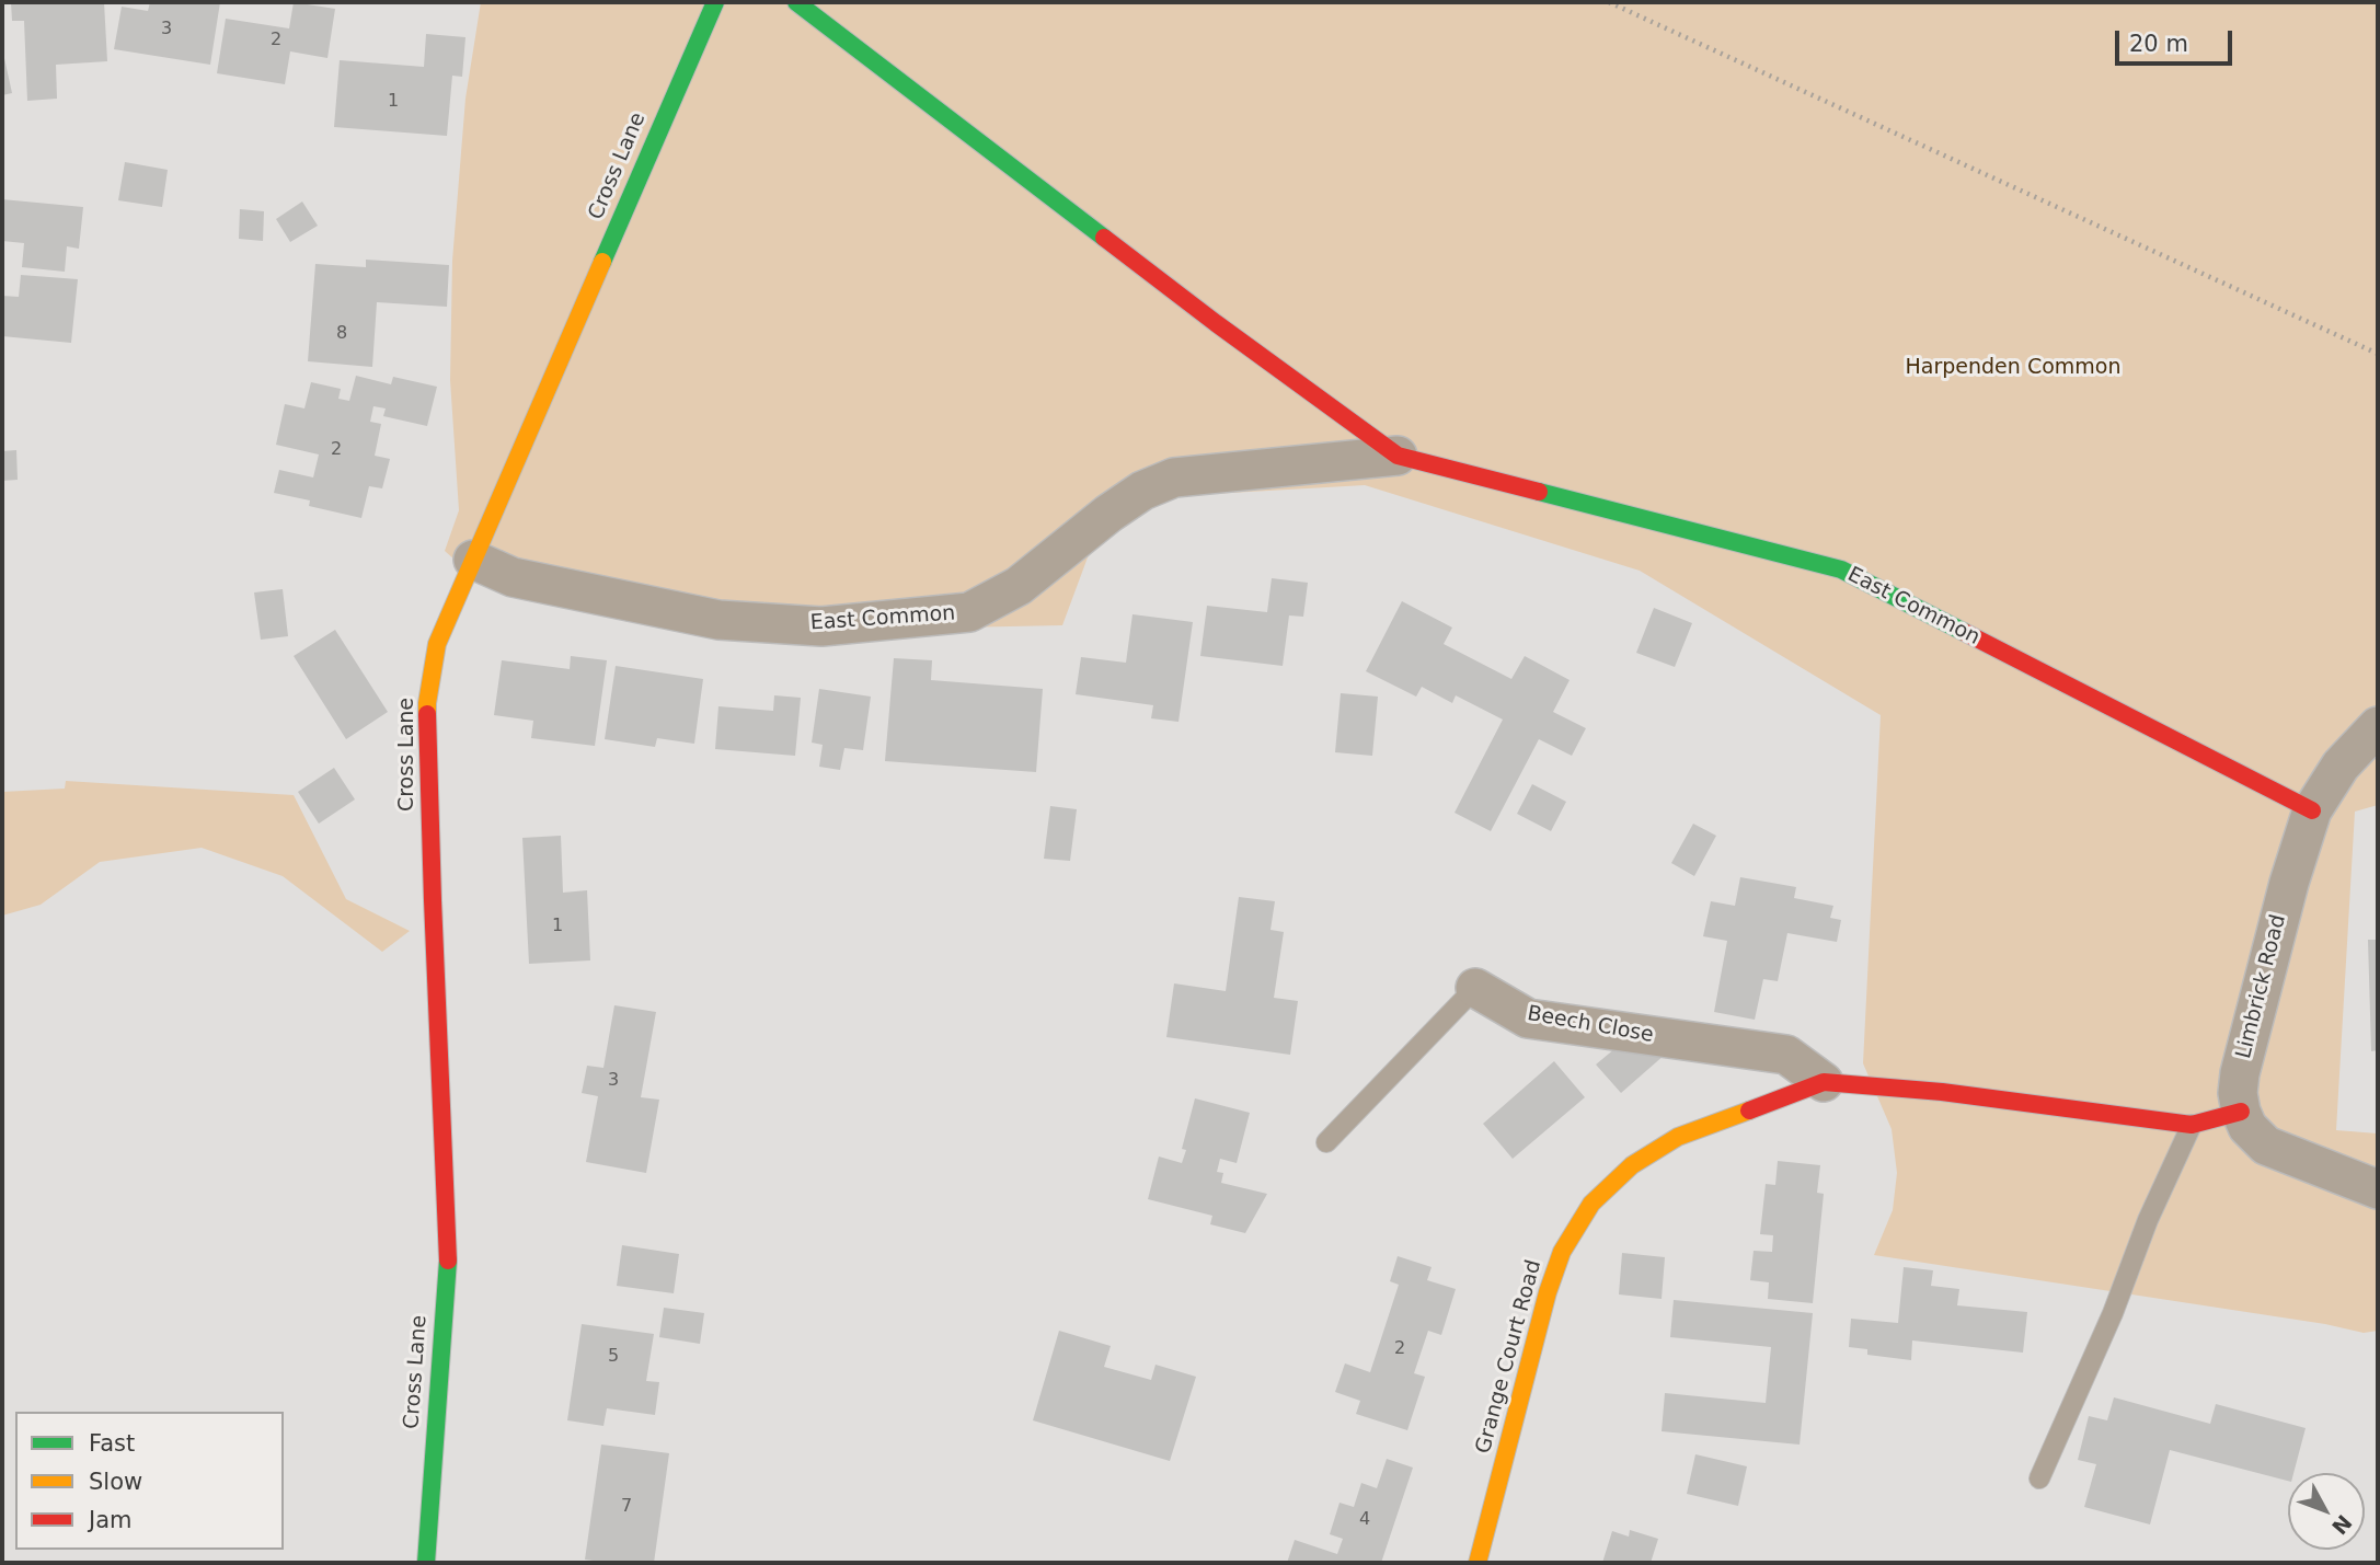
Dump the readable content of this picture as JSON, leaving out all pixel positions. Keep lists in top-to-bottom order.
{
  "streets": {
    "street": [
      "Cross Lane",
      "East Common",
      "Limbrick Road",
      "Beech Close",
      "Grange Court Road"
    ]
  },
  "crossings": [
    ["Cross Lane", "East Common"],
    ["East Common", "Limbrick Road"],
    ["Beech Close", "Grange Court Road"]
  ],
  "parks": ["Harpenden Common"],
  "house_numbers": [
    "3",
    "2",
    "1",
    "8",
    "2",
    "1",
    "3",
    "2",
    "5",
    "7",
    "4"
  ],
  "legend": ["Fast", "Slow", "Jam"],
  "scale_bar": "20 m",
  "north": "bottom right"
}
